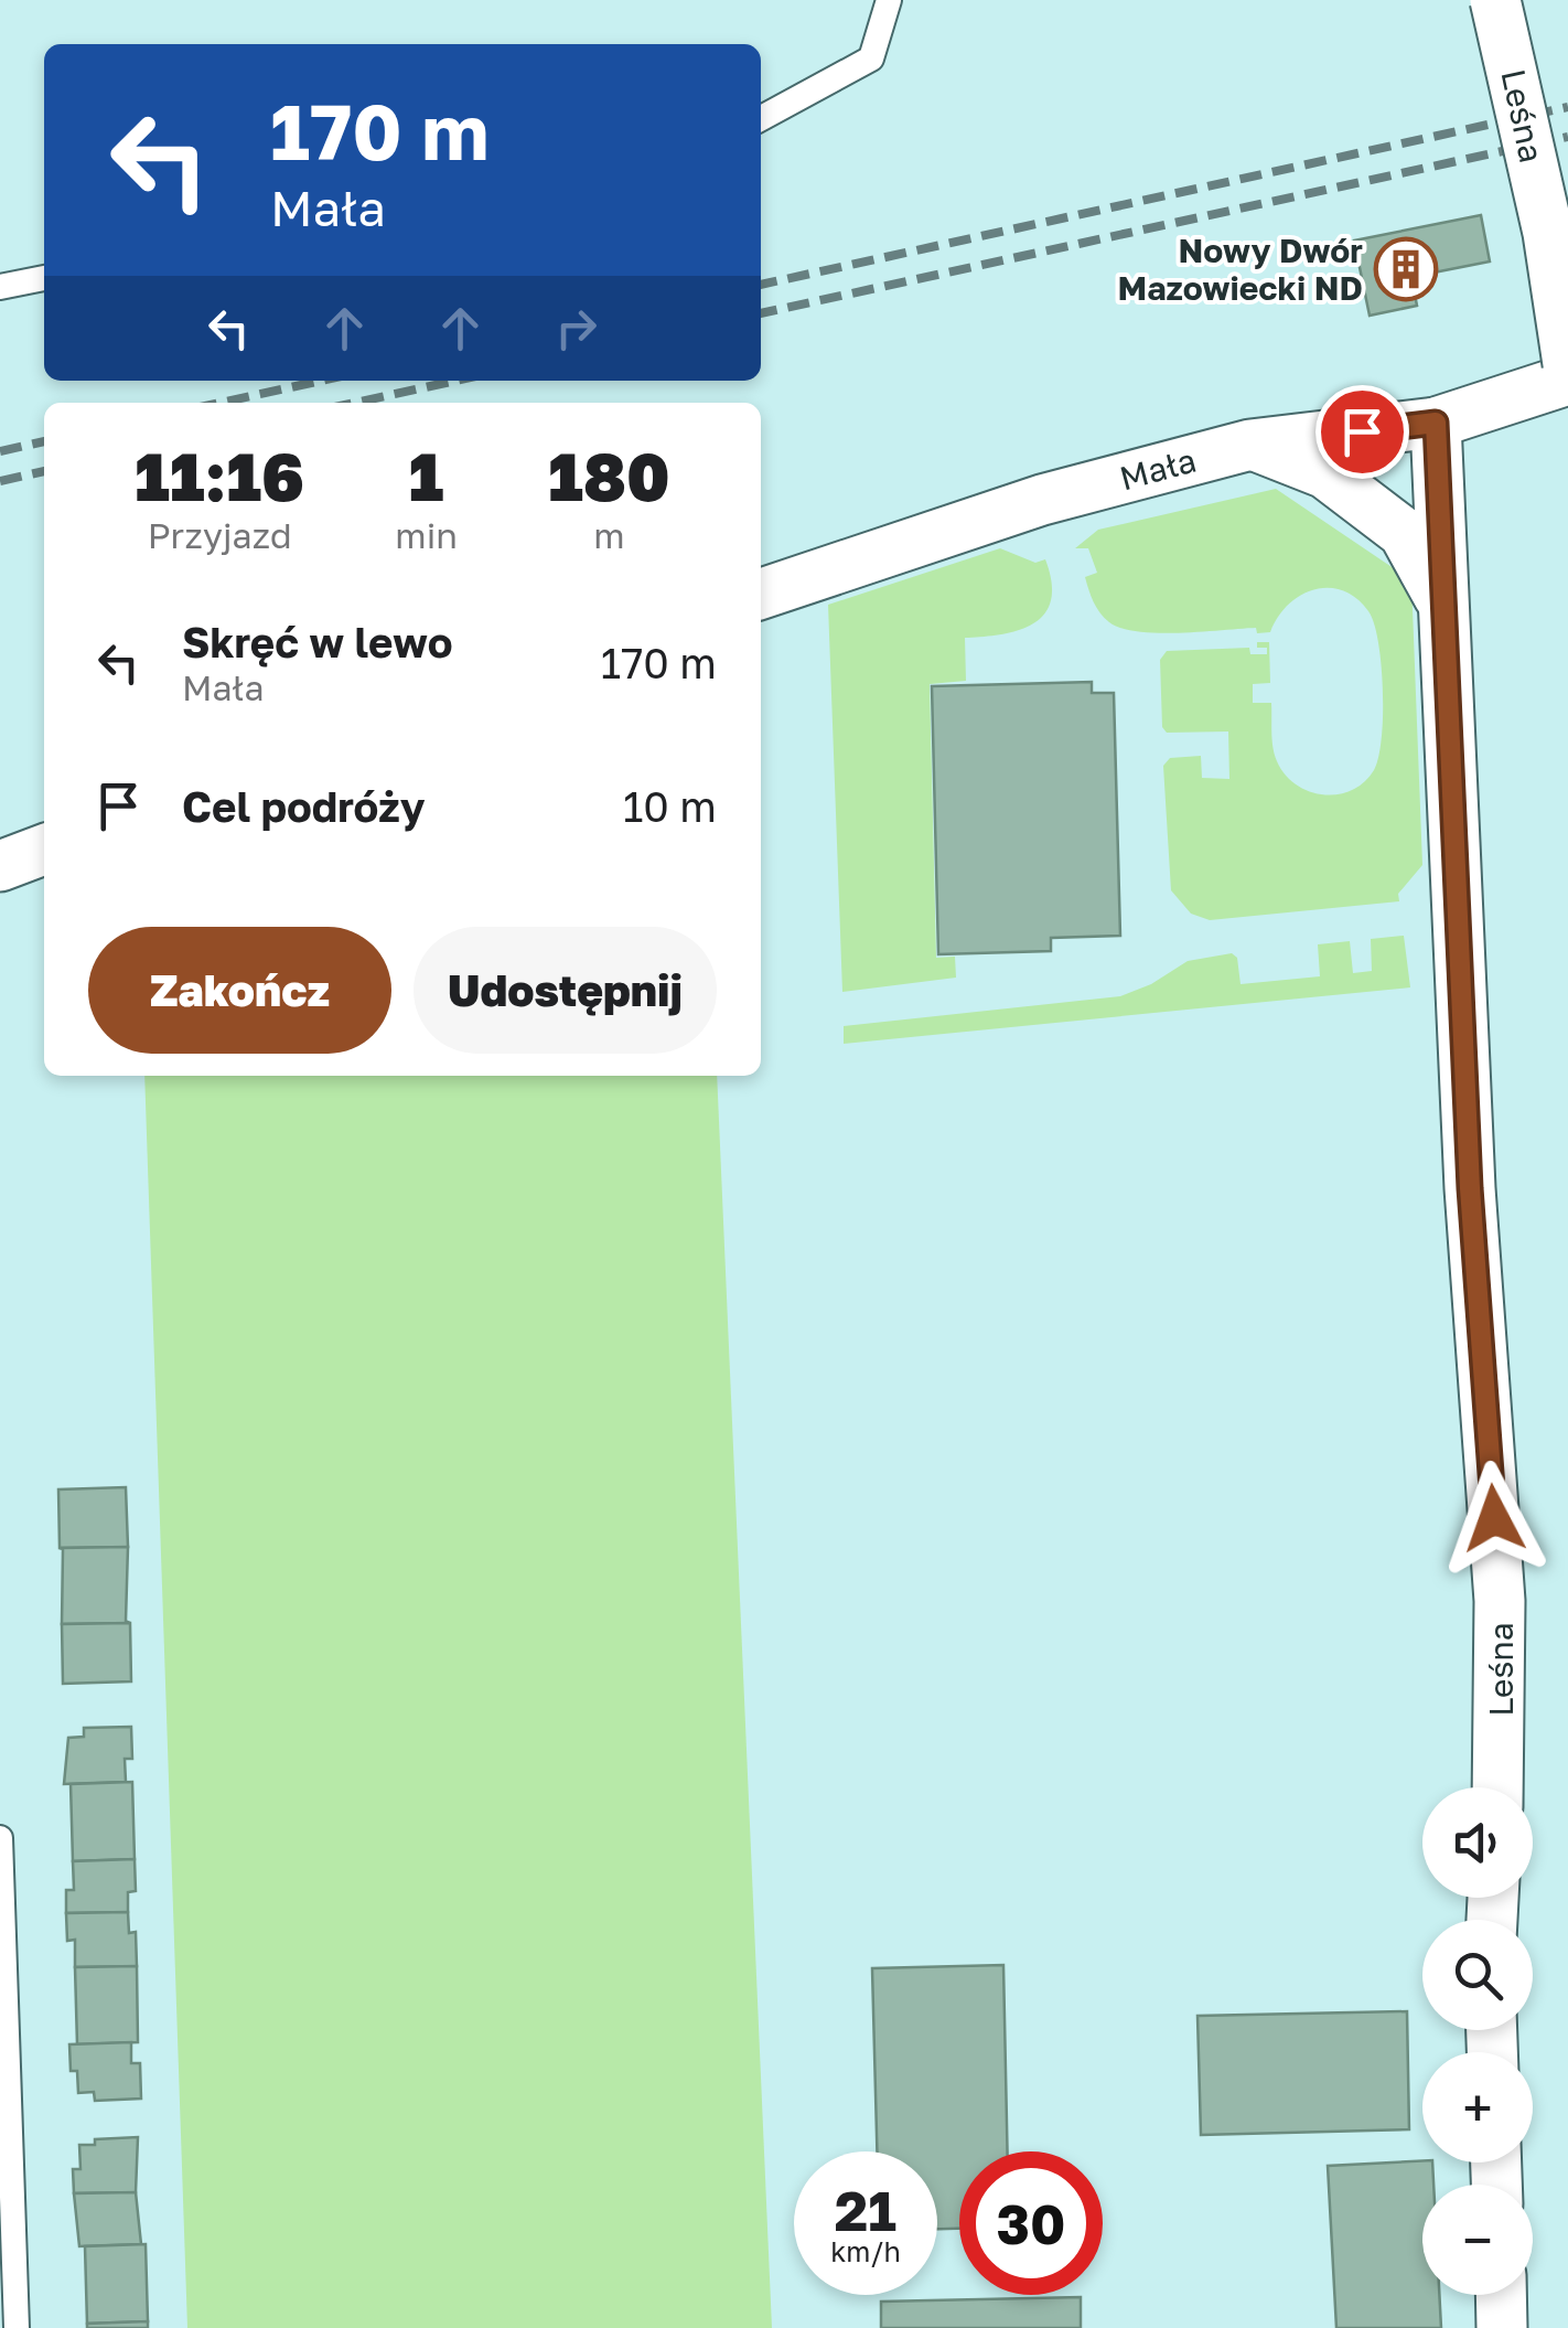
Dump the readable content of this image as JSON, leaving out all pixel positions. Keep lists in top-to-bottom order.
{
  "streets": {
    "street": ["Leśna", "Mała"]
  },
  "crossings": [
    ["Leśna", "Mała"]
  ],
  "places": {
    "building": ["Nowy Dwór Mazowiecki ND"]
  },
  "page": {
    "turn": ["170 m", "Mała"],
    "eta": [
      "11:16",
      "Przyjazd",
      "1",
      "min",
      "180",
      "m"
    ],
    "list": [
      {
        "name": "Skręć w lewo",
        "note": "Mała",
        "value": "170 m"
      },
      {
        "name": "Cel podróży",
        "value": "10 m"
      }
    ],
    "buttons": ["Zakończ", "Udostępnij"],
    "map_buttons": ["+", "−"],
    "speed": "21 km/h",
    "limit": "30"
  }
}
